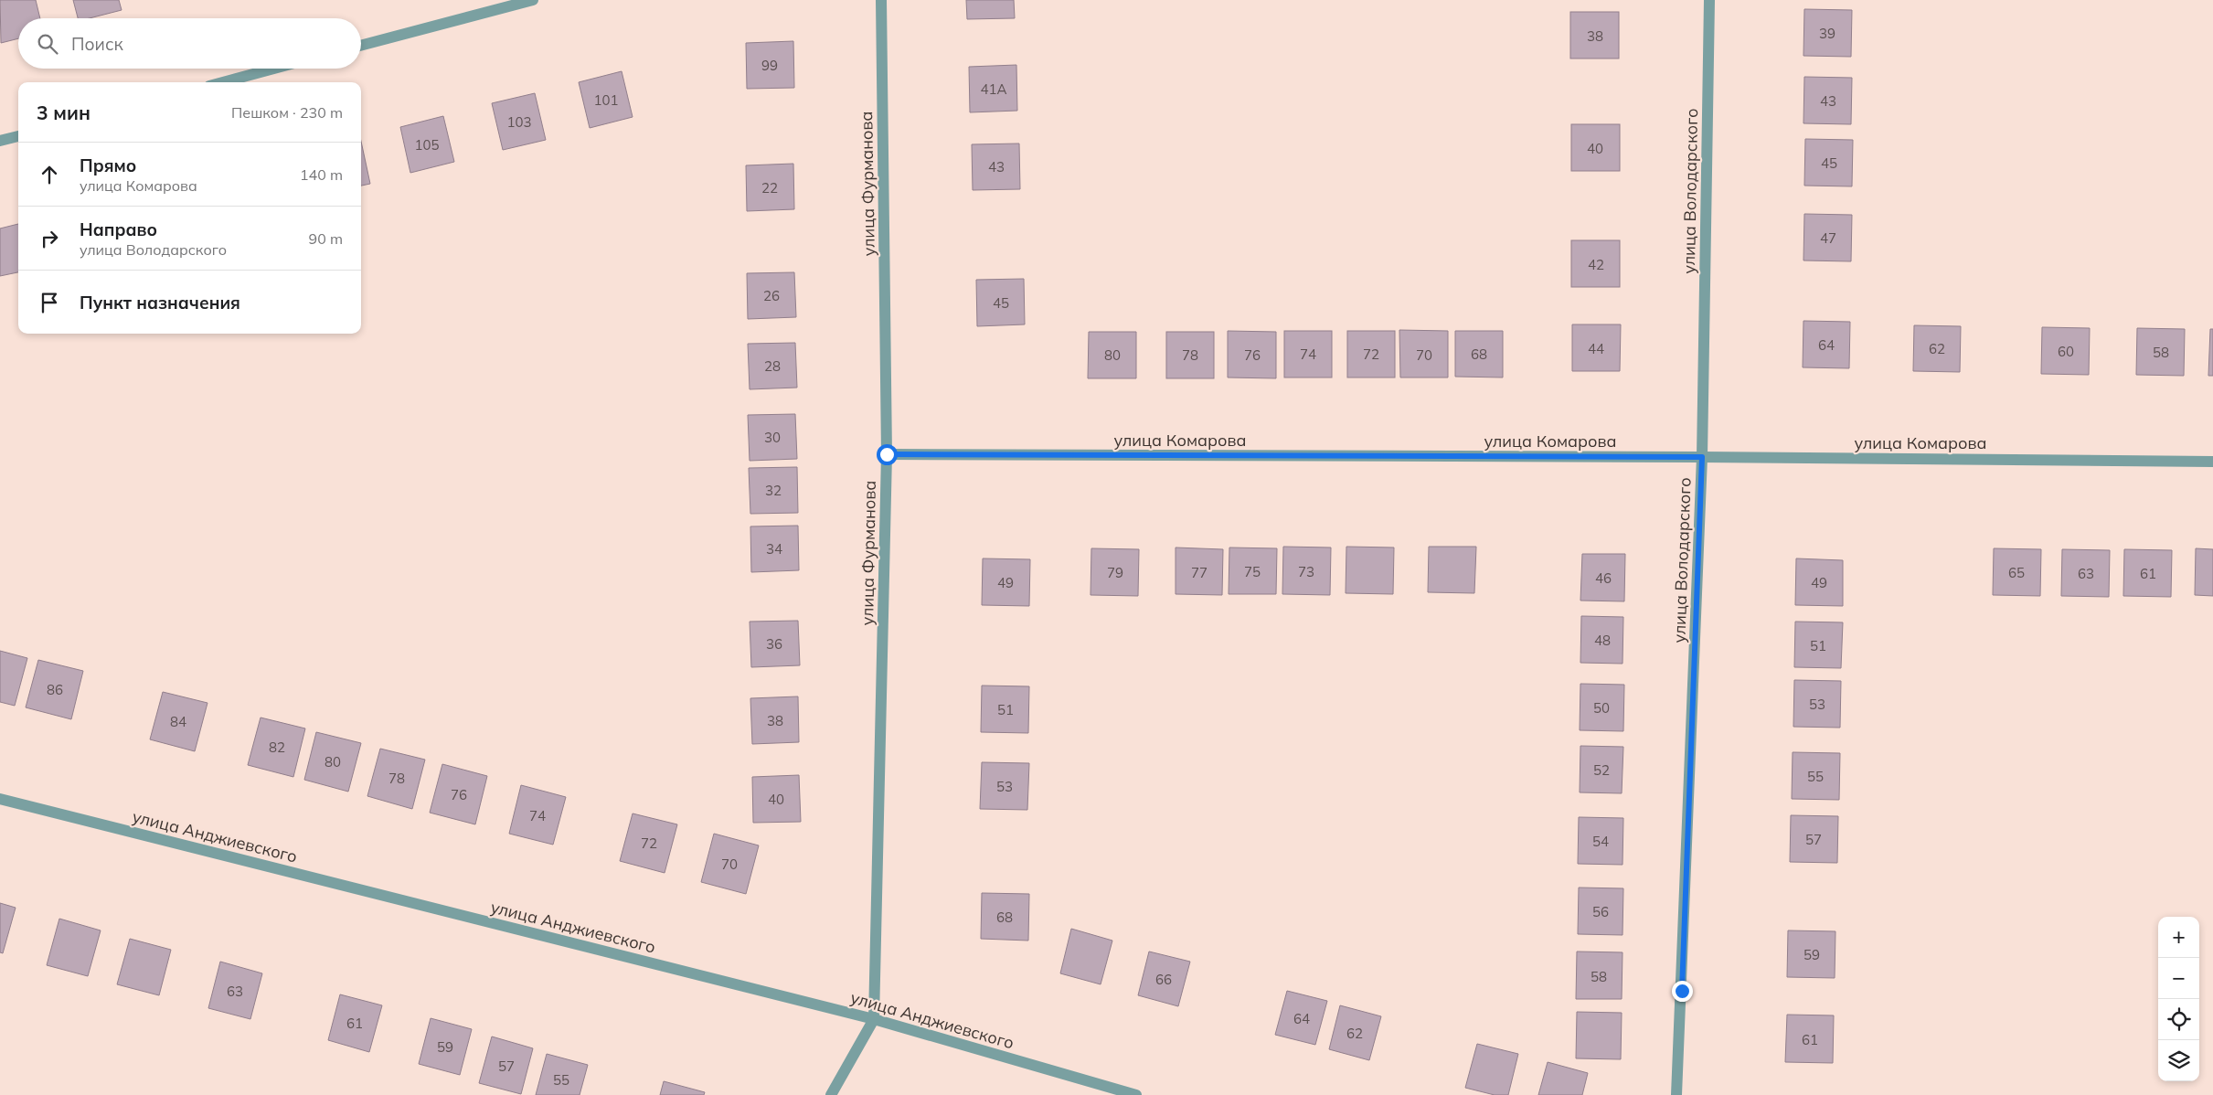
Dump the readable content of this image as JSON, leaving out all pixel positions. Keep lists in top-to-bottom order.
{
  "streets": {
    "street": [
      "улица Фурманова",
      "улица Володарского",
      "улица Комарова",
      "улица Анджиевского"
    ]
  },
  "crossings": [
    ["улица Фурманова", "улица Комарова"],
    ["улица Фурманова", "улица Анджиевского"],
    ["улица Володарского", "улица Комарова"]
  ],
  "house_numbers": [
    "39",
    "38",
    "99",
    "41A",
    "101",
    "43",
    "103",
    "105",
    "40",
    "45",
    "43",
    "22",
    "47",
    "42",
    "26",
    "45",
    "64",
    "44",
    "62",
    "60",
    "58",
    "74",
    "72",
    "68",
    "80",
    "78",
    "76",
    "70",
    "28",
    "30",
    "32",
    "34",
    "75",
    "73",
    "79",
    "77",
    "65",
    "63",
    "61",
    "46",
    "49",
    "49",
    "48",
    "36",
    "51",
    "86",
    "53",
    "50",
    "51",
    "38",
    "84",
    "82",
    "80",
    "52",
    "55",
    "78",
    "53",
    "76",
    "40",
    "74",
    "57",
    "54",
    "72",
    "70",
    "56",
    "68",
    "59",
    "58",
    "66",
    "63",
    "64",
    "61",
    "62",
    "61",
    "59",
    "57",
    "55"
  ],
  "page": {
    "search": "Поиск",
    "heading": ["3 мин", "Пешком · 230 m"],
    "list": [
      ["Прямо", "улица Комарова", "140 m"],
      ["Направо", "улица Володарского", "90 m"],
      "Пункт назначения"
    ],
    "map_buttons": ["+", "−"]
  }
}
